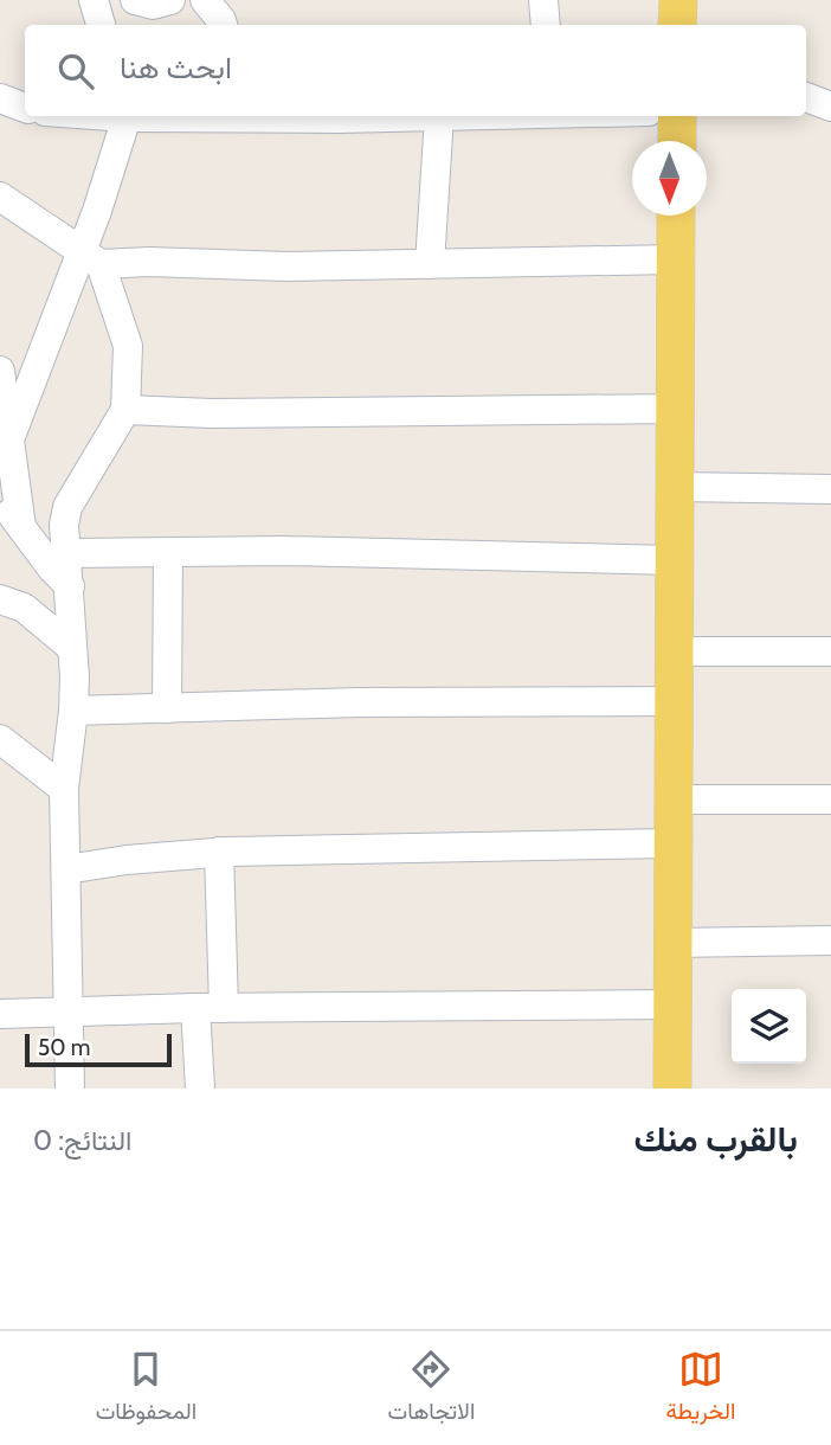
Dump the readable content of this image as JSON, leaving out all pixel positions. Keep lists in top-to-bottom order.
{
  "scale_bar": "50 m",
  "north": "bottom",
  "page": {
    "search": "ابحث هنا",
    "scale": "50 m",
    "heading": ["بالقرب منك", "النتائج: 0"],
    "nav": ["الخريطة", "الاتجاهات", "المحفوظات"]
  }
}
